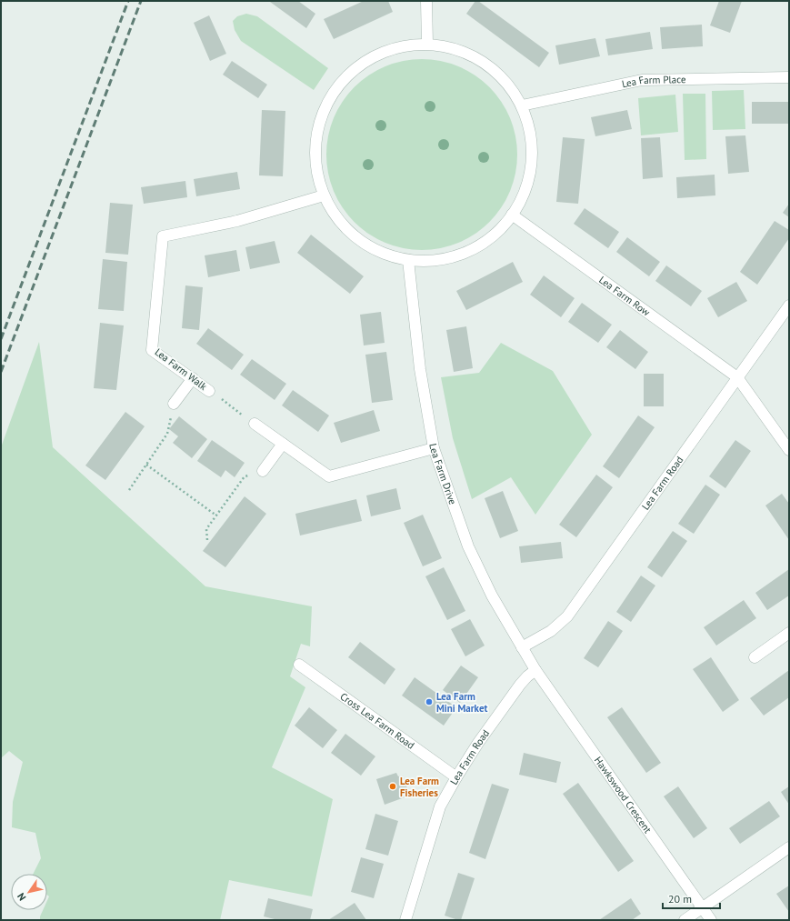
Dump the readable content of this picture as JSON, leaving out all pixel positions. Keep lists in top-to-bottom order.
{
  "streets": {
    "street": [
      "Lea Farm Place",
      "Lea Farm Row",
      "Lea Farm Walk",
      "Lea Farm Drive",
      "Lea Farm Road",
      "Cross Lea Farm Road",
      "Hawkswood Crescent"
    ]
  },
  "crossings": [
    ["Lea Farm Row", "Lea Farm Road"],
    ["Lea Farm Drive", "Lea Farm Road"],
    ["Lea Farm Drive", "Hawkswood Crescent"],
    ["Lea Farm Road", "Cross Lea Farm Road"],
    ["Lea Farm Road", "Hawkswood Crescent"]
  ],
  "places": ["Lea Farm Mini Market", "Lea Farm Fisheries"],
  "scale_bar": "20 m",
  "north": "bottom left"
}
